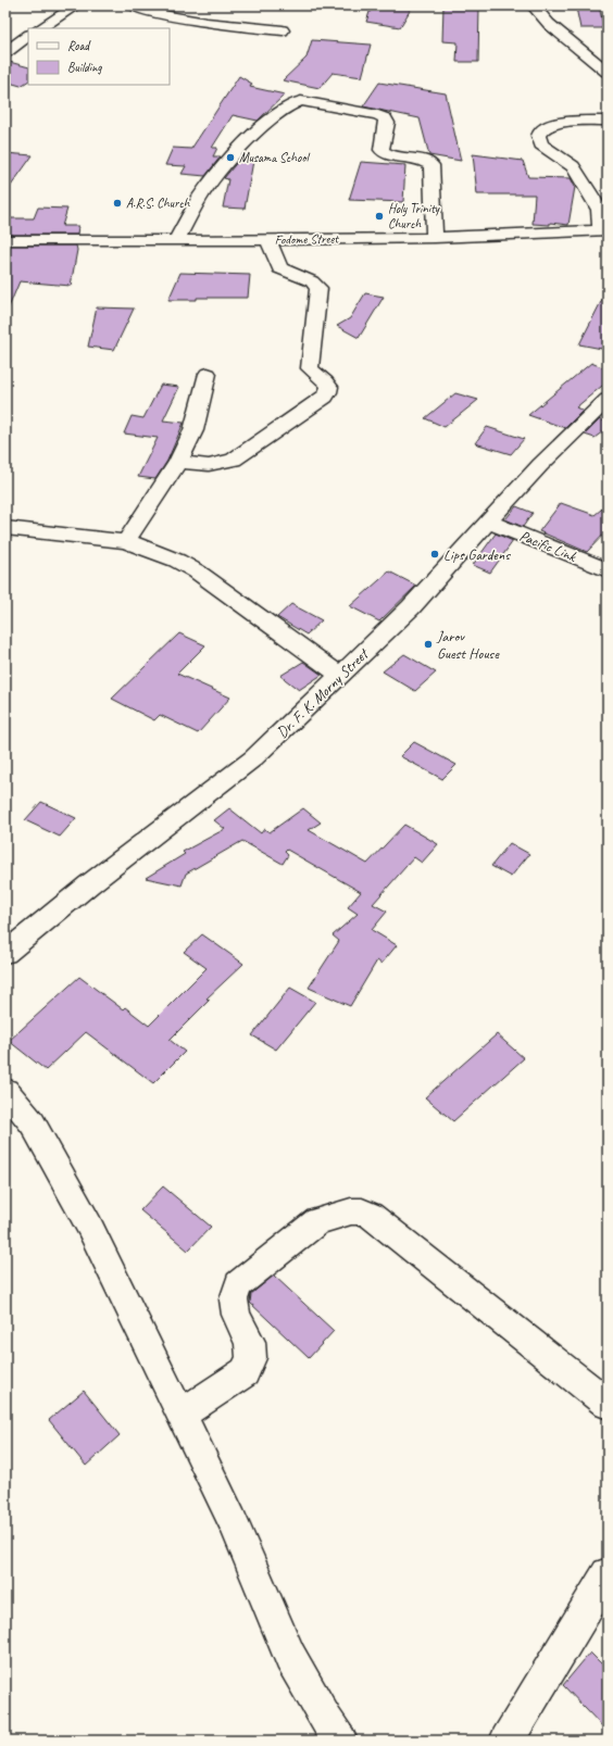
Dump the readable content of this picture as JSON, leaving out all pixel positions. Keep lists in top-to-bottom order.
{
  "streets": {
    "street": ["Fodome Street", "Pacific Link", "Dr. F. K. Morny Street"]
  },
  "crossings": [
    ["Pacific Link", "Dr. F. K. Morny Street"]
  ],
  "places": [
    "Musama School",
    "A.R.S. Church",
    "Holy Trinity Church",
    "Lips Gardens",
    "Jarov Guest House"
  ],
  "legend": ["Road", "Building"]
}
